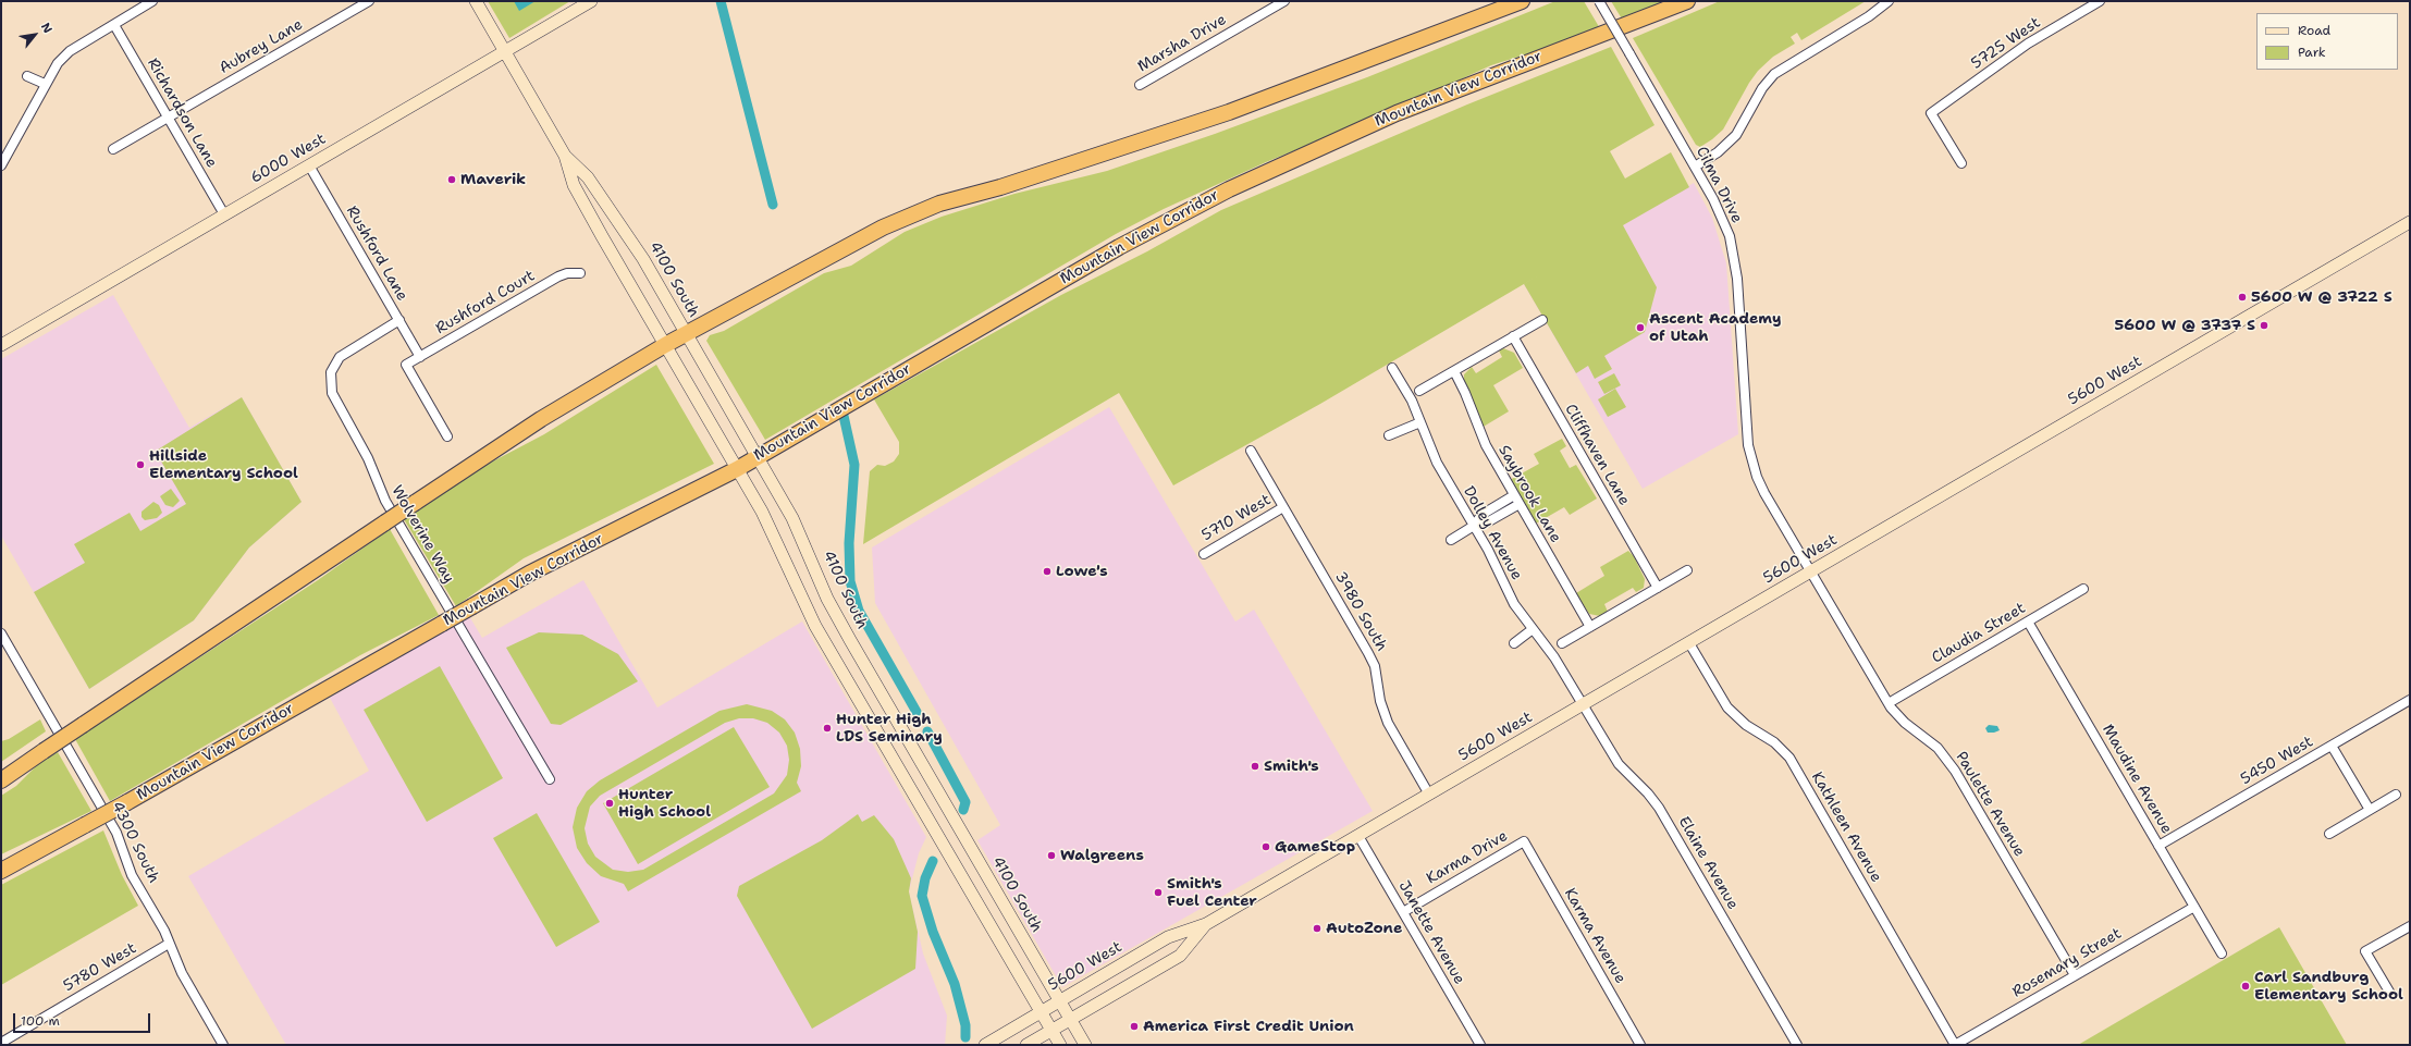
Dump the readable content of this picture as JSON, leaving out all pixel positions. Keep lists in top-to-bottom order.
{
  "streets": {
    "highway": ["Mountain View Corridor"],
    "main road": ["6000 West", "4100 South", "5600 West"],
    "street": [
      "Marsha Drive",
      "5725 West",
      "Aubrey Lane",
      "Richardson Lane",
      "Cilma Drive",
      "Rushford Lane",
      "Rushford Court",
      "Cliffhaven Lane",
      "Saybrook Lane",
      "5710 West",
      "Dolley Avenue",
      "Wolverine Way",
      "3980 South",
      "Claudia Street",
      "5450 West",
      "Maudine Avenue",
      "Paulette Avenue",
      "Kathleen Avenue",
      "4300 South",
      "Karma Drive",
      "Elaine Avenue",
      "Janette Avenue",
      "Karma Avenue",
      "Rosemary Street",
      "5780 West"
    ]
  },
  "crossings": [
    ["Aubrey Lane", "Richardson Lane"],
    ["Mountain View Corridor", "4100 South"],
    ["Richardson Lane", "6000 West"],
    ["6000 West", "Rushford Lane"],
    ["6000 West", "4100 South"],
    ["Cilma Drive", "5600 West"],
    ["Cilma Drive", "Paulette Avenue"],
    ["Rushford Lane", "Rushford Court"],
    ["Rushford Lane", "Wolverine Way"],
    ["4100 South", "5600 West"],
    ["5600 West", "Dolley Avenue"],
    ["5600 West", "3980 South"],
    ["5600 West", "Paulette Avenue"],
    ["5600 West", "Kathleen Avenue"],
    ["5600 West", "Elaine Avenue"],
    ["5600 West", "Janette Avenue"],
    ["5710 West", "3980 South"],
    ["Dolley Avenue", "Elaine Avenue"],
    ["Claudia Street", "Maudine Avenue"],
    ["Claudia Street", "Paulette Avenue"],
    ["5450 West", "Maudine Avenue"],
    ["Maudine Avenue", "Rosemary Street"],
    ["Paulette Avenue", "Rosemary Street"],
    ["Kathleen Avenue", "Rosemary Street"],
    ["4300 South", "5780 West"],
    ["Karma Drive", "Janette Avenue"],
    ["Karma Drive", "Karma Avenue"]
  ],
  "places": [
    "Maverik",
    "5600 W @ 3722 S",
    "5600 W @ 3737 S",
    "Ascent Academy of Utah",
    "Hillside Elementary School",
    "Lowe's",
    "Hunter High LDS Seminary",
    "Smith's",
    "Hunter High School",
    "GameStop",
    "Walgreens",
    "Smith's Fuel Center",
    "AutoZone",
    "Carl Sandburg Elementary School",
    "America First Credit Union"
  ],
  "legend": ["Road", "Park"],
  "scale_bar": "100 m",
  "north": "top right"
}
